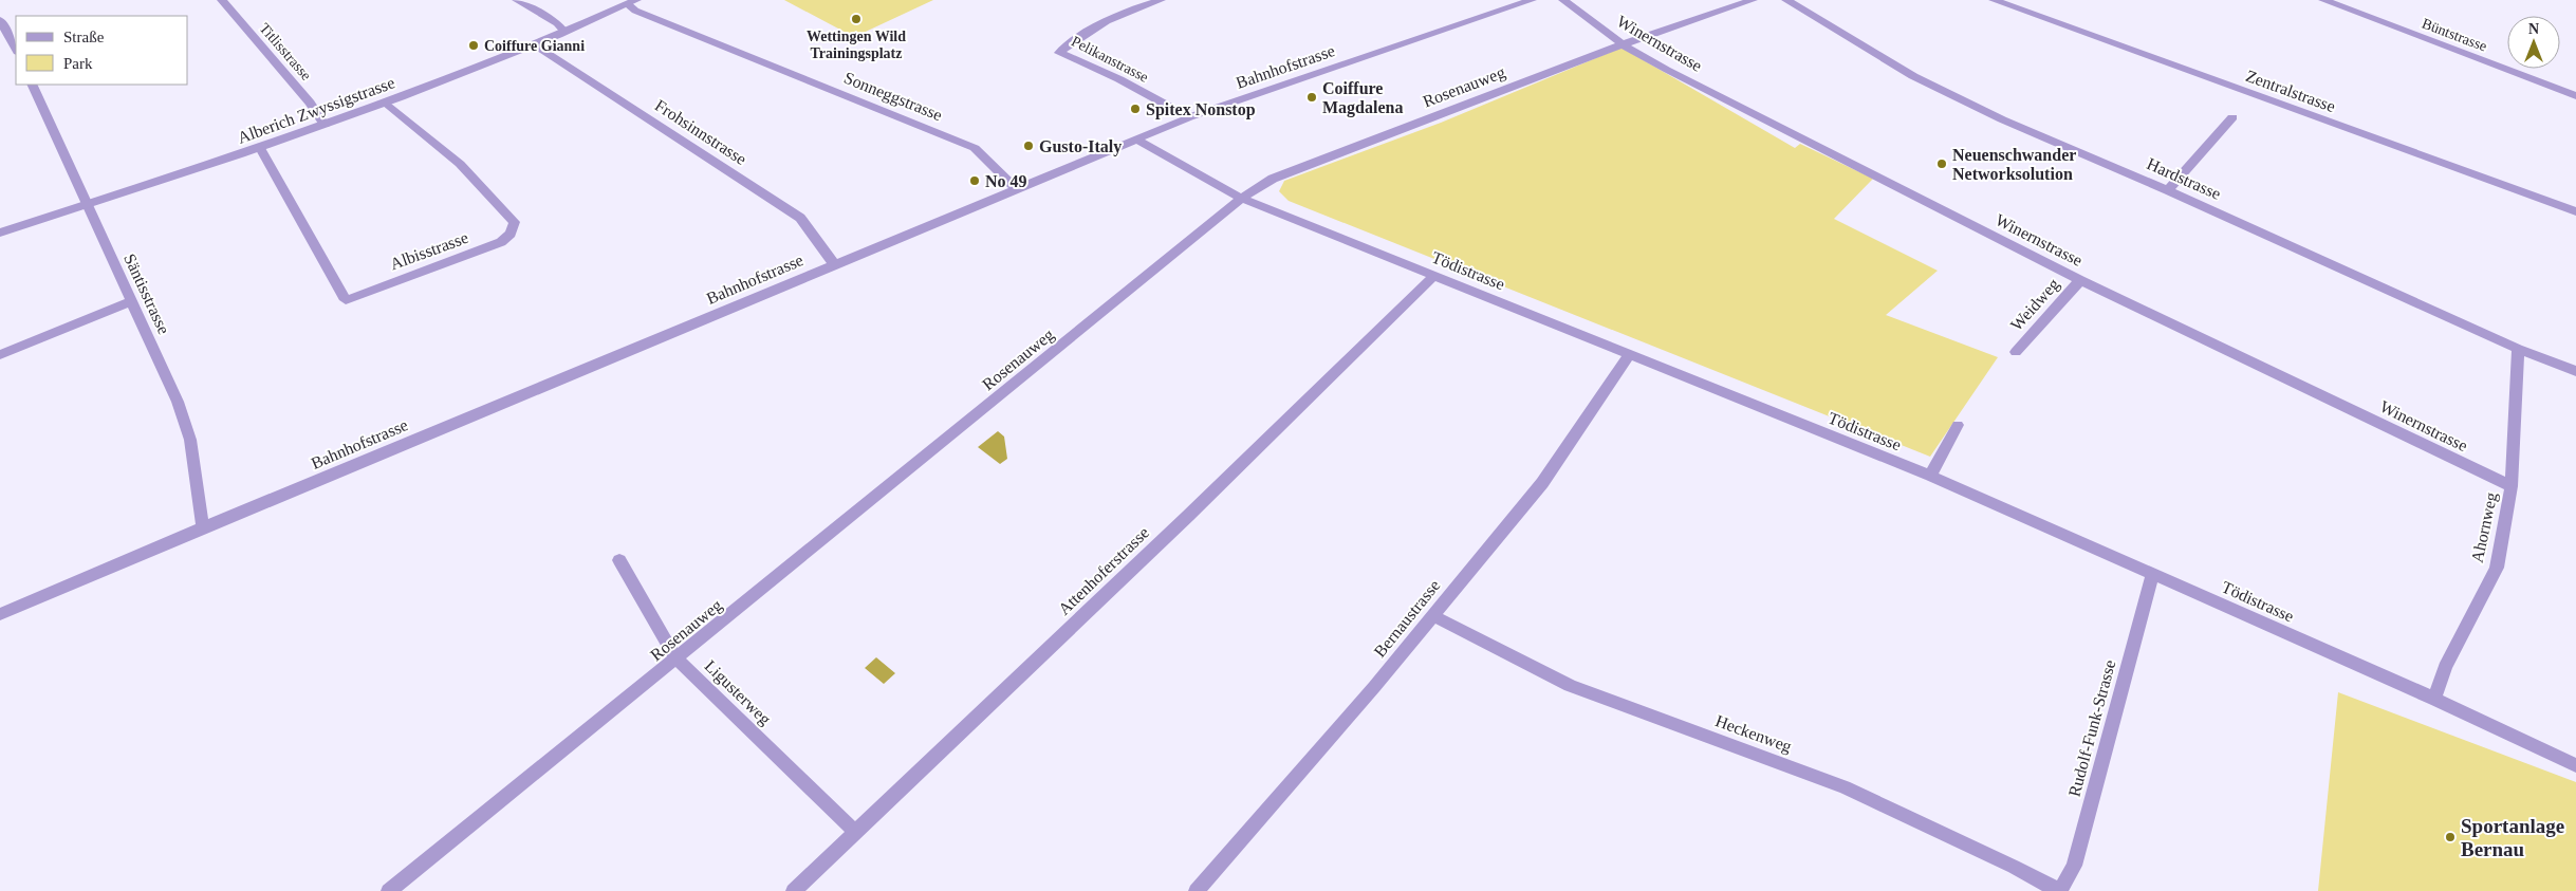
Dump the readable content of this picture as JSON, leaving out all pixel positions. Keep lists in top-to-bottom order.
{
  "streets": {
    "street": [
      "Büntstrasse",
      "Winernstrasse",
      "Titlisstrasse",
      "Pelikanstrasse",
      "Bahnhofstrasse",
      "Rosenauweg",
      "Zentralstrasse",
      "Sonneggstrasse",
      "Alberich Zwyssigstrasse",
      "Frohsinnstrasse",
      "Hardstrasse",
      "Albisstrasse",
      "Tödistrasse",
      "Säntisstrasse",
      "Weidweg",
      "Ahornweg",
      "Attenhoferstrasse",
      "Bernaustrasse",
      "Ligusterweg",
      "Rudolf-Funk-Strasse",
      "Heckenweg"
    ]
  },
  "crossings": [
    ["Winernstrasse", "Rosenauweg"],
    ["Winernstrasse", "Weidweg"],
    ["Winernstrasse", "Ahornweg"],
    ["Titlisstrasse", "Alberich Zwyssigstrasse"],
    ["Pelikanstrasse", "Bahnhofstrasse"],
    ["Bahnhofstrasse", "Sonneggstrasse"],
    ["Bahnhofstrasse", "Frohsinnstrasse"],
    ["Bahnhofstrasse", "Tödistrasse"],
    ["Bahnhofstrasse", "Säntisstrasse"],
    ["Rosenauweg", "Tödistrasse"],
    ["Rosenauweg", "Ligusterweg"],
    ["Sonneggstrasse", "Alberich Zwyssigstrasse"],
    ["Alberich Zwyssigstrasse", "Frohsinnstrasse"],
    ["Alberich Zwyssigstrasse", "Albisstrasse"],
    ["Alberich Zwyssigstrasse", "Säntisstrasse"],
    ["Hardstrasse", "Ahornweg"],
    ["Tödistrasse", "Ahornweg"],
    ["Tödistrasse", "Attenhoferstrasse"],
    ["Tödistrasse", "Bernaustrasse"],
    ["Tödistrasse", "Rudolf-Funk-Strasse"],
    ["Attenhoferstrasse", "Ligusterweg"],
    ["Bernaustrasse", "Heckenweg"],
    ["Rudolf-Funk-Strasse", "Heckenweg"]
  ],
  "places": [
    "Wettingen Wild Trainingsplatz",
    "Coiffure Gianni",
    "Coiffure Magdalena",
    "Spitex Nonstop",
    "Gusto-Italy",
    "Neuenschwander Networksolution",
    "No 49",
    "Sportanlage Bernau"
  ],
  "legend": ["Straße", "Park"],
  "north": "top"
}
